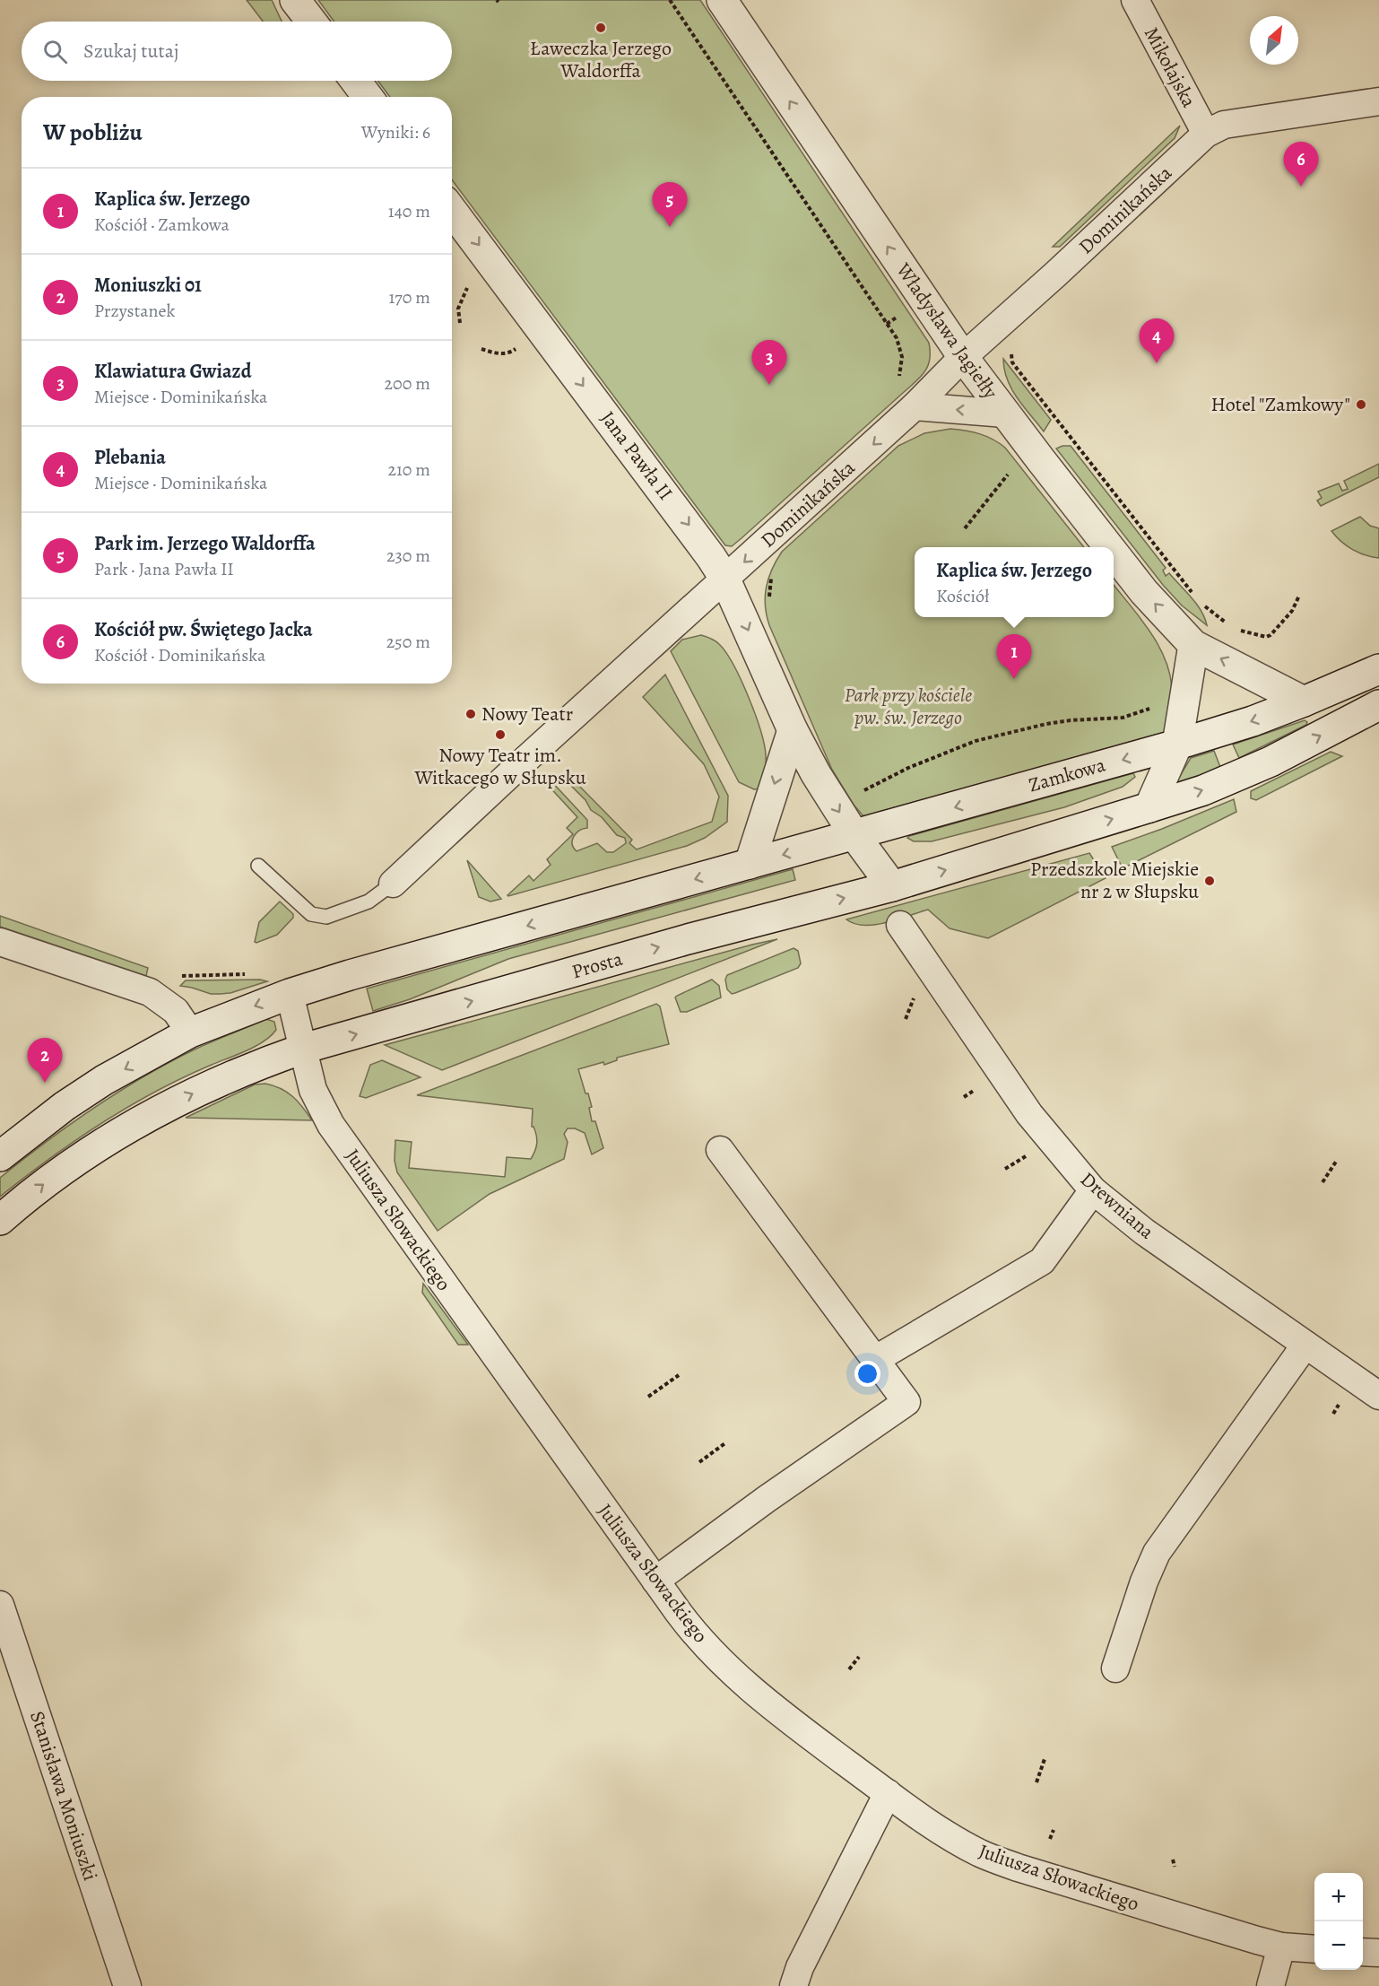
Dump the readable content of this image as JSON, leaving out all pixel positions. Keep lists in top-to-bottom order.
{
  "streets": {
    "main road": [
      "Władysława Jagiełły",
      "Jana Pawła II",
      "Zamkowa",
      "Prosta"
    ],
    "street": [
      "Mikołajska",
      "Dominikańska",
      "Drewniana",
      "Juliusza Słowackiego",
      "Stanisława Moniuszki"
    ]
  },
  "crossings": [
    ["Mikołajska", "Dominikańska"],
    ["Dominikańska", "Władysława Jagiełły"],
    ["Dominikańska", "Jana Pawła II"],
    ["Władysława Jagiełły", "Zamkowa"],
    ["Jana Pawła II", "Zamkowa"],
    ["Jana Pawła II", "Prosta"],
    ["Prosta", "Juliusza Słowackiego"]
  ],
  "one_way": ["Władysława Jagiełły", "Jana Pawła II"],
  "parks": ["Park przy kościele pw. św. Jerzego"],
  "places": [
    "Ławeczka Jerzego Waldorffa",
    "Hotel \"Zamkowy\"",
    "Nowy Teatr",
    "Nowy Teatr im. Witkacego w Słupsku",
    "Przedszkole Miejskie nr 2 w Słupsku"
  ],
  "north": "top right",
  "page": {
    "search": "Szukaj tutaj",
    "heading": ["W pobliżu", "Wyniki: 6"],
    "pins": [
      "6",
      "5",
      "4",
      "3",
      "1",
      "2"
    ],
    "list": [
      {
        "mark": "1",
        "name": "Kaplica św. Jerzego",
        "note": "Kościół · Zamkowa",
        "value": "140 m"
      },
      {
        "mark": "2",
        "name": "Moniuszki 01",
        "note": "Przystanek",
        "value": "170 m"
      },
      {
        "mark": "3",
        "name": "Klawiatura Gwiazd",
        "note": "Miejsce · Dominikańska",
        "value": "200 m"
      },
      {
        "mark": "4",
        "name": "Plebania",
        "note": "Miejsce · Dominikańska",
        "value": "210 m"
      },
      {
        "mark": "5",
        "name": "Park im. Jerzego Waldorffa",
        "note": "Park · Jana Pawła II",
        "value": "230 m"
      },
      {
        "mark": "6",
        "name": "Kościół pw. Świętego Jacka",
        "note": "Kościół · Dominikańska",
        "value": "250 m"
      }
    ],
    "popup": ["Kaplica św. Jerzego", "Kościół"],
    "map_buttons": ["+", "−"]
  }
}
